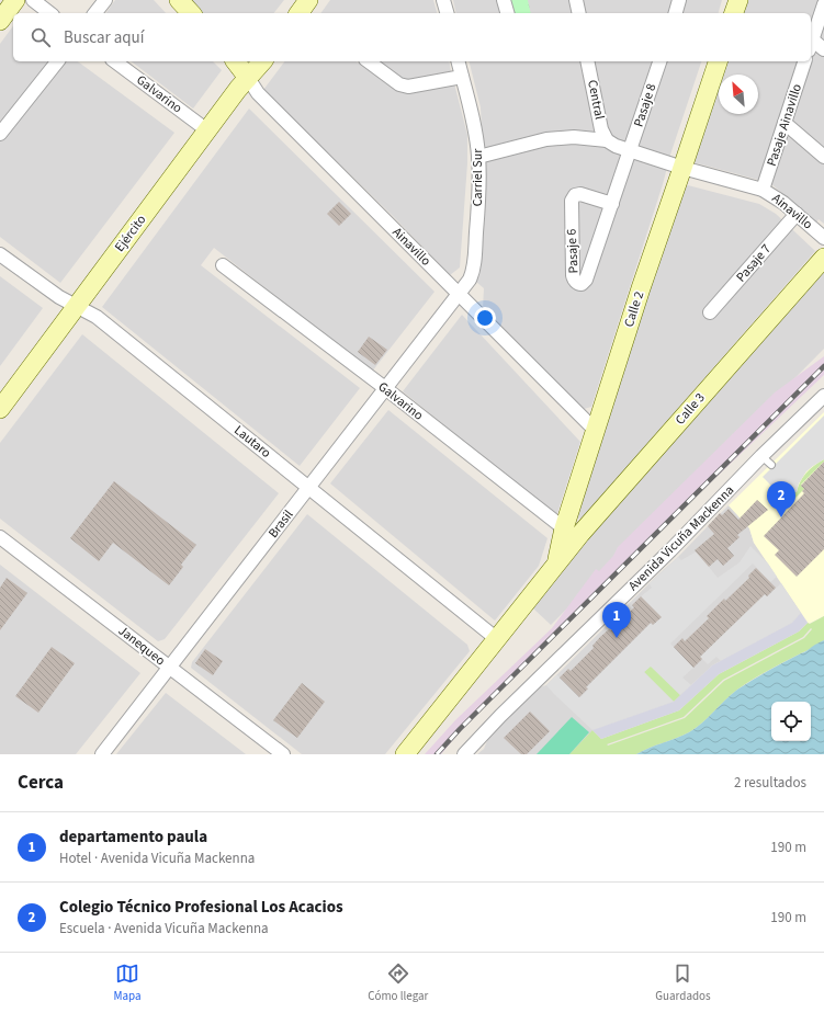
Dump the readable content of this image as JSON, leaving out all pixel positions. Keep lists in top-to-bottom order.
{
  "streets": {
    "street": [
      "Galvarino",
      "Central",
      "Pasaje 8",
      "Pasaje Ainavillo",
      "Carriel Sur",
      "Ainavillo",
      "Ejército",
      "Pasaje 6",
      "Pasaje 7",
      "Calle 2",
      "Calle 3",
      "Lautaro",
      "Brasil",
      "Avenida Vicuña Mackenna",
      "Janequeo"
    ]
  },
  "crossings": [
    ["Galvarino", "Ejército"],
    ["Galvarino", "Calle 2"],
    ["Galvarino", "Calle 3"],
    ["Galvarino", "Brasil"],
    ["Central", "Ainavillo"],
    ["Pasaje 8", "Ainavillo"],
    ["Pasaje 8", "Pasaje 6"],
    ["Pasaje Ainavillo", "Ainavillo"],
    ["Carriel Sur", "Ainavillo"],
    ["Carriel Sur", "Brasil"],
    ["Ainavillo", "Ejército"],
    ["Ainavillo", "Pasaje 6"],
    ["Ainavillo", "Pasaje 7"],
    ["Ainavillo", "Calle 2"],
    ["Ainavillo", "Brasil"],
    ["Ejército", "Lautaro"],
    ["Calle 2", "Calle 3"],
    ["Calle 2", "Lautaro"],
    ["Lautaro", "Brasil"],
    ["Brasil", "Janequeo"]
  ],
  "north": "top left",
  "page": {
    "search": "Buscar aquí",
    "pins": ["2", "1"],
    "heading": ["Cerca", "2 resultados"],
    "list": [
      {
        "mark": "1",
        "name": "departamento paula",
        "note": "Hotel · Avenida Vicuña Mackenna",
        "value": "190 m"
      },
      {
        "mark": "2",
        "name": "Colegio Técnico Profesional Los Acacios",
        "note": "Escuela · Avenida Vicuña Mackenna",
        "value": "190 m"
      }
    ],
    "nav": ["Mapa", "Cómo llegar", "Guardados"]
  }
}
